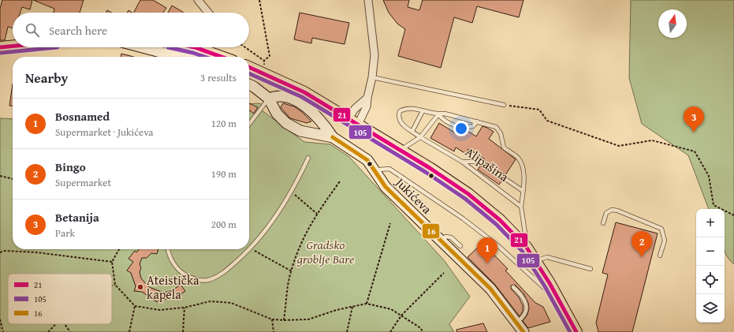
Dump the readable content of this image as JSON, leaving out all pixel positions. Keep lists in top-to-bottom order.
{
  "streets": {
    "street": ["Jukićeva"],
    "lane": ["Alipašina"]
  },
  "parks": ["Gradsko groblje Bare"],
  "places": ["Ateistička kapela"],
  "lines": ["transit line 21", "transit line 105", "transit line 16"],
  "legend": ["21", "105", "16"],
  "north": "top",
  "page": {
    "search": "Search here",
    "heading": ["Nearby", "3 results"],
    "list": [
      {
        "mark": "1",
        "name": "Bosnamed",
        "note": "Supermarket · Jukićeva",
        "value": "120 m"
      },
      {
        "mark": "2",
        "name": "Bingo",
        "note": "Supermarket",
        "value": "190 m"
      },
      {
        "mark": "3",
        "name": "Betanija",
        "note": "Park",
        "value": "200 m"
      }
    ],
    "pins": ["3", "2", "1"],
    "map_buttons": ["+", "−"]
  }
}
